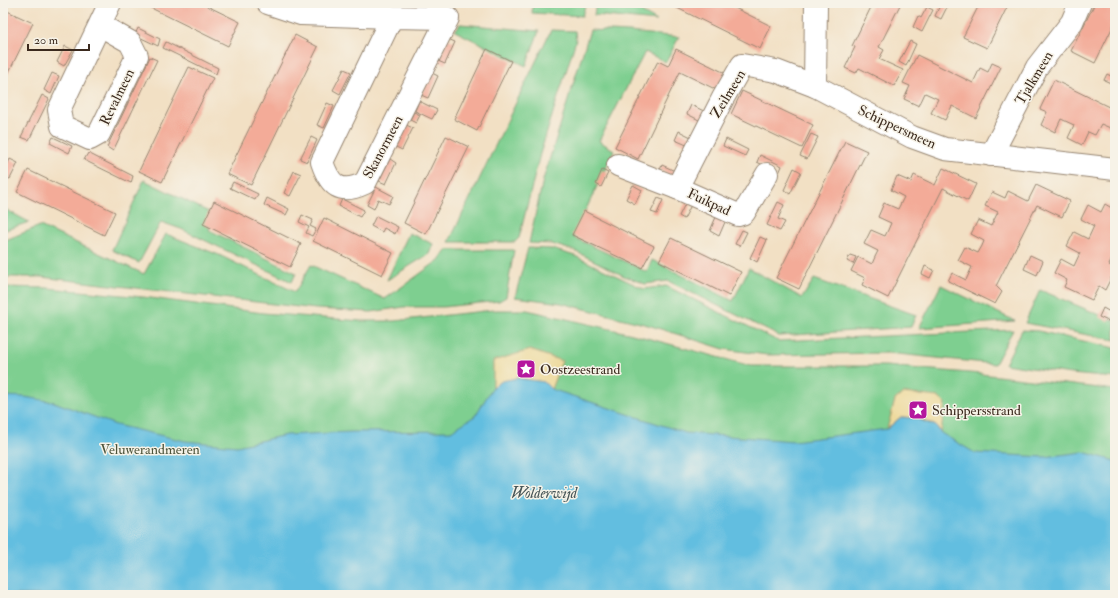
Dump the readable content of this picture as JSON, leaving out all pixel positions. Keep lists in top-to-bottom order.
{
  "streets": {
    "street": [
      "Tjalkmeen",
      "Zeilmeen",
      "Revalmeen",
      "Schippersmeen",
      "Skanormeen",
      "Fuikpad"
    ]
  },
  "crossings": [
    ["Tjalkmeen", "Schippersmeen"],
    ["Zeilmeen", "Schippersmeen"],
    ["Zeilmeen", "Fuikpad"]
  ],
  "water": ["Wolderwijd"],
  "parks": ["Veluwerandmeren"],
  "places": {
    "place": ["Oostzeestrand", "Schippersstrand"]
  },
  "scale_bar": "20 m"
}
